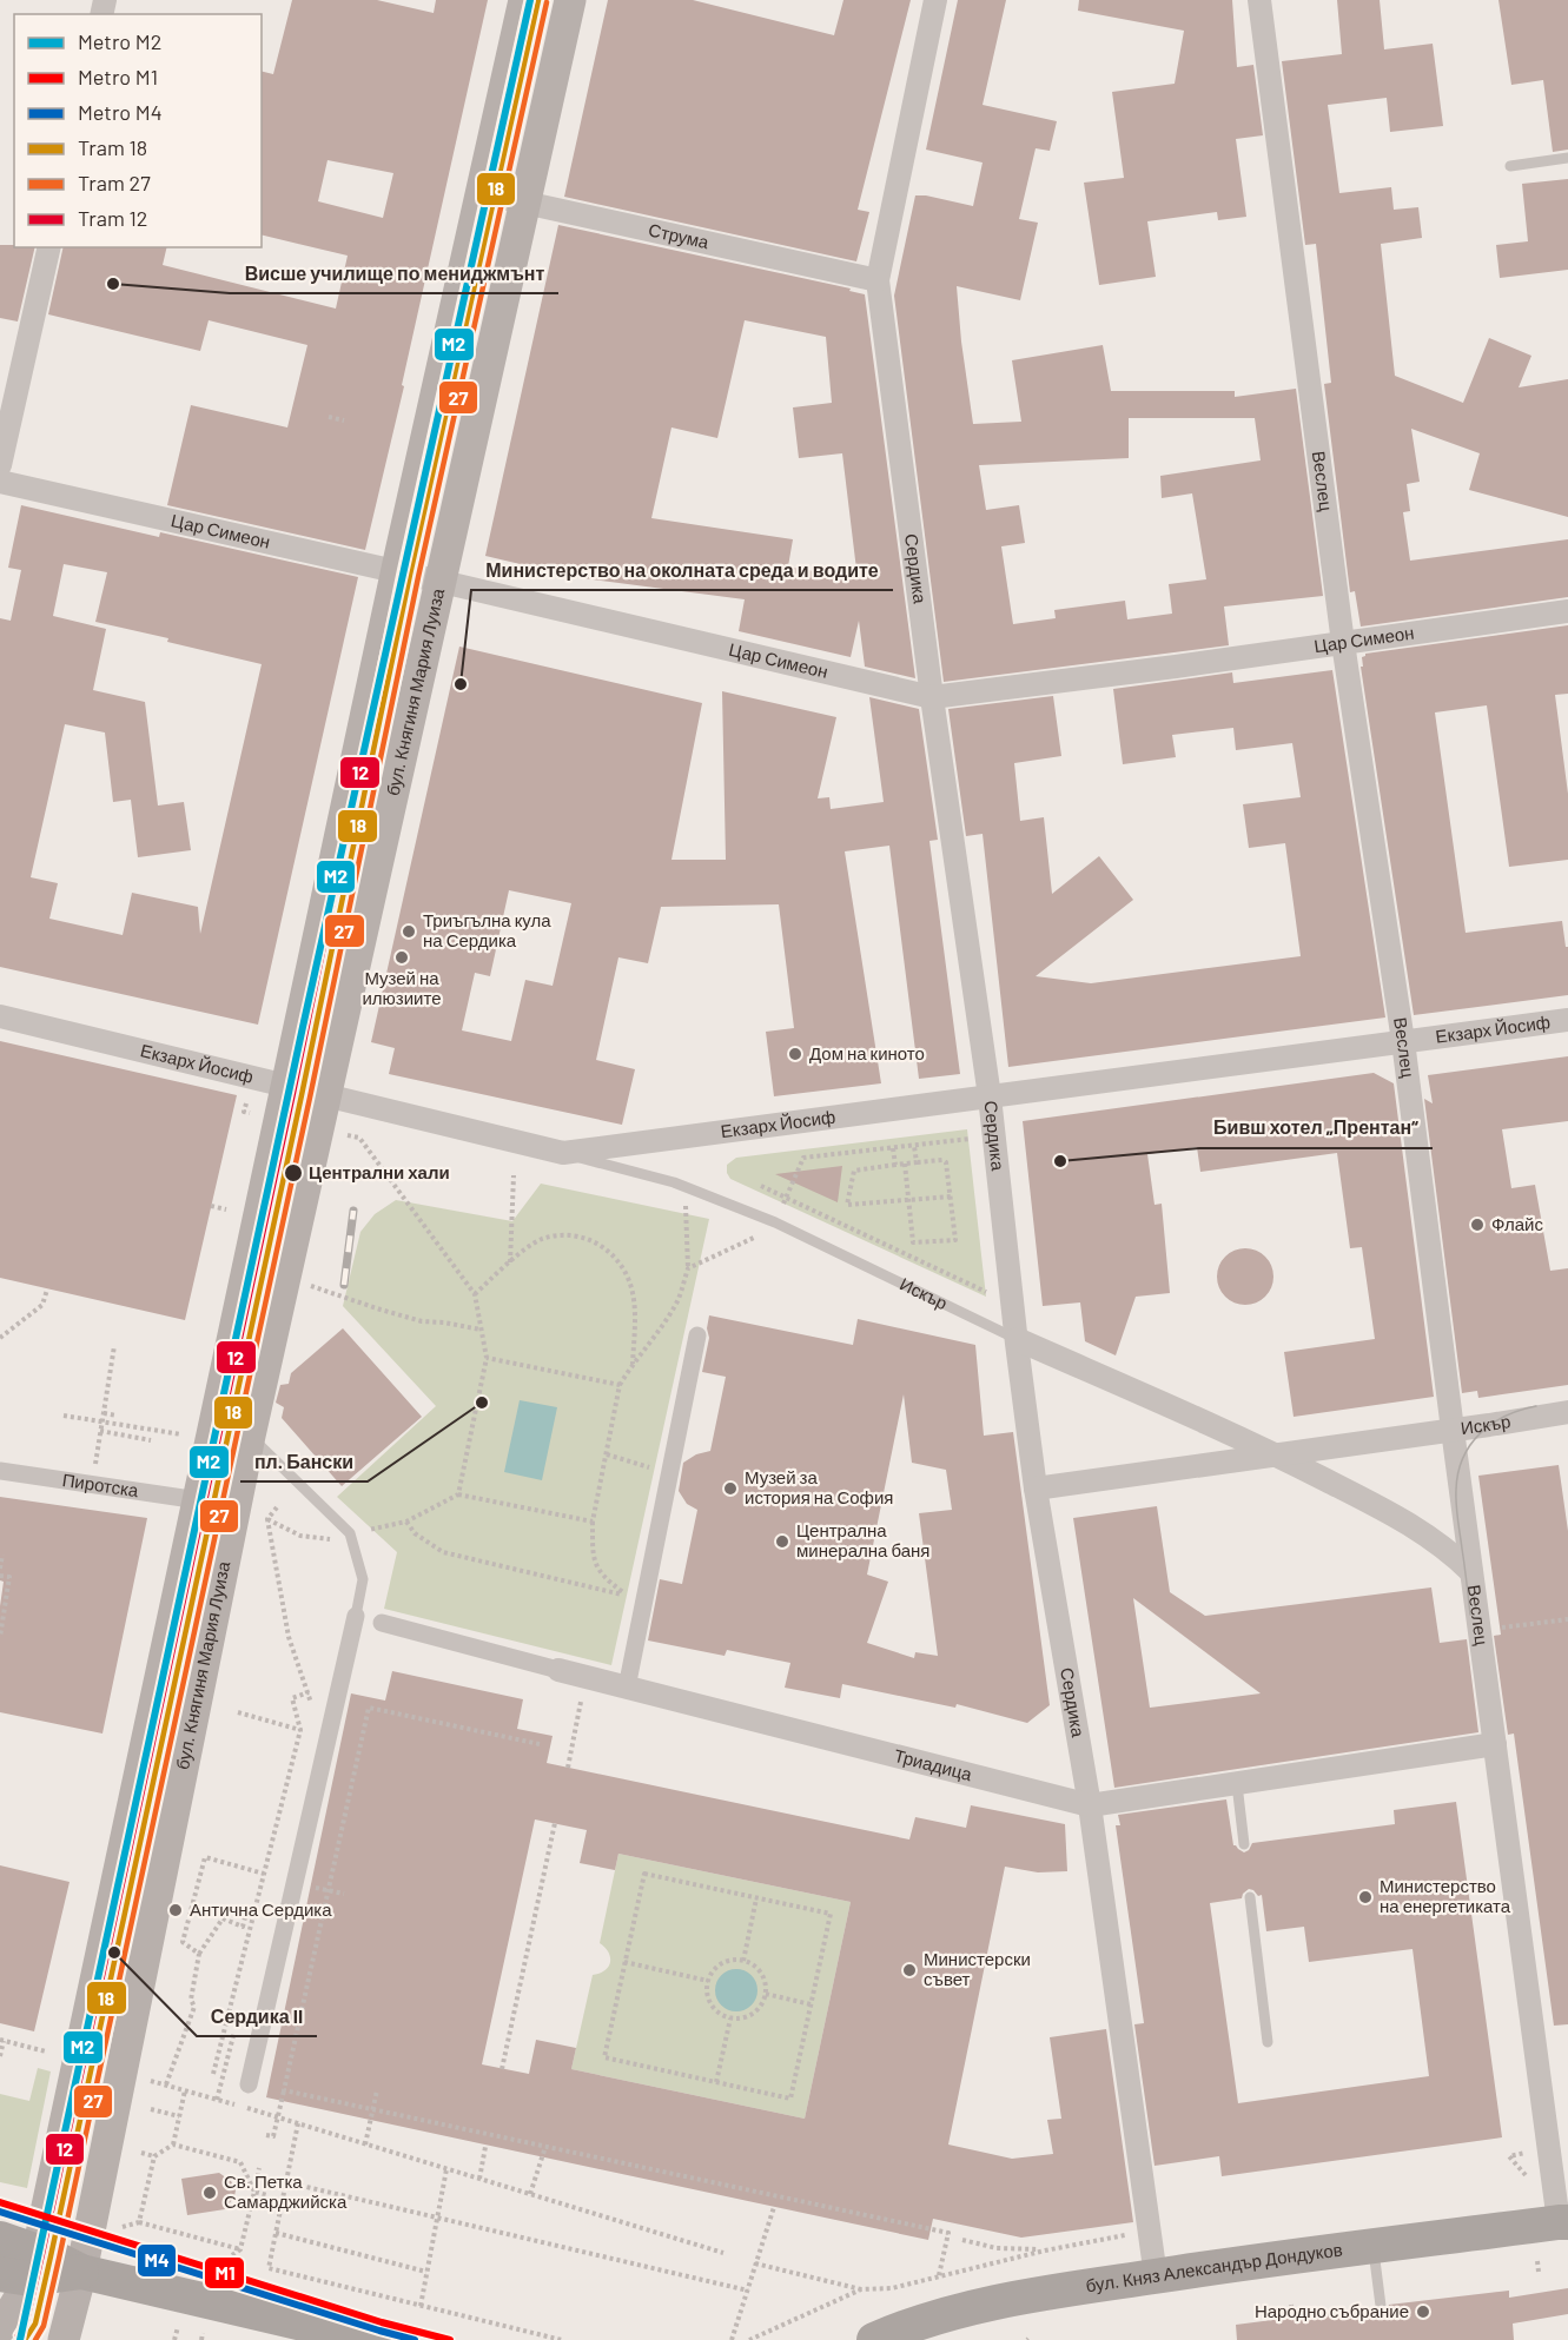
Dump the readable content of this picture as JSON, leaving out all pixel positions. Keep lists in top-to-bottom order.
{
  "streets": {
    "main road": ["бул. Княгиня Мария Луиза", "бул. Княз Александър Дондуков"],
    "street": [
      "Струма",
      "Веслец",
      "Цар Симеон",
      "Сердика",
      "Екзарх Йосиф",
      "Искър",
      "Пиротска",
      "Триадица"
    ]
  },
  "crossings": [
    ["Струма", "Сердика"],
    ["Струма", "бул. Княгиня Мария Луиза"],
    ["Веслец", "Цар Симеон"],
    ["Веслец", "Екзарх Йосиф"],
    ["Веслец", "Искър"],
    ["Веслец", "Триадица"],
    ["Веслец", "бул. Княз Александър Дондуков"],
    ["Цар Симеон", "Сердика"],
    ["Цар Симеон", "бул. Княгиня Мария Луиза"],
    ["Сердика", "Екзарх Йосиф"],
    ["Сердика", "Искър"],
    ["Сердика", "Триадица"],
    ["Сердика", "бул. Княз Александър Дондуков"],
    ["бул. Княгиня Мария Луиза", "Екзарх Йосиф"],
    ["Екзарх Йосиф", "Искър"]
  ],
  "places": [
    "Висше училище по мениджмънт",
    "Министерство на околната среда и водите",
    "Триъгълна кула на Сердика",
    "Музей на илюзиите",
    "Дом на киното",
    "Бивш хотел „Прентан“",
    "Централни хали",
    "Флайс",
    "пл. Бански",
    "Музей за история на София",
    "Централна минерална баня",
    "Министерство на енергетиката",
    "Антична Сердика",
    "Сердика II",
    "Министерски съвет",
    "Св. Петка Самарджийска",
    "Народно събрание"
  ],
  "lines": [
    "metro line M2",
    "tram line 18",
    "tram line 12",
    "tram line 27",
    "metro line M1",
    "metro line M4"
  ],
  "legend": [
    "Metro M2",
    "Metro M1",
    "Metro M4",
    "Tram 18",
    "Tram 27",
    "Tram 12"
  ]
}
